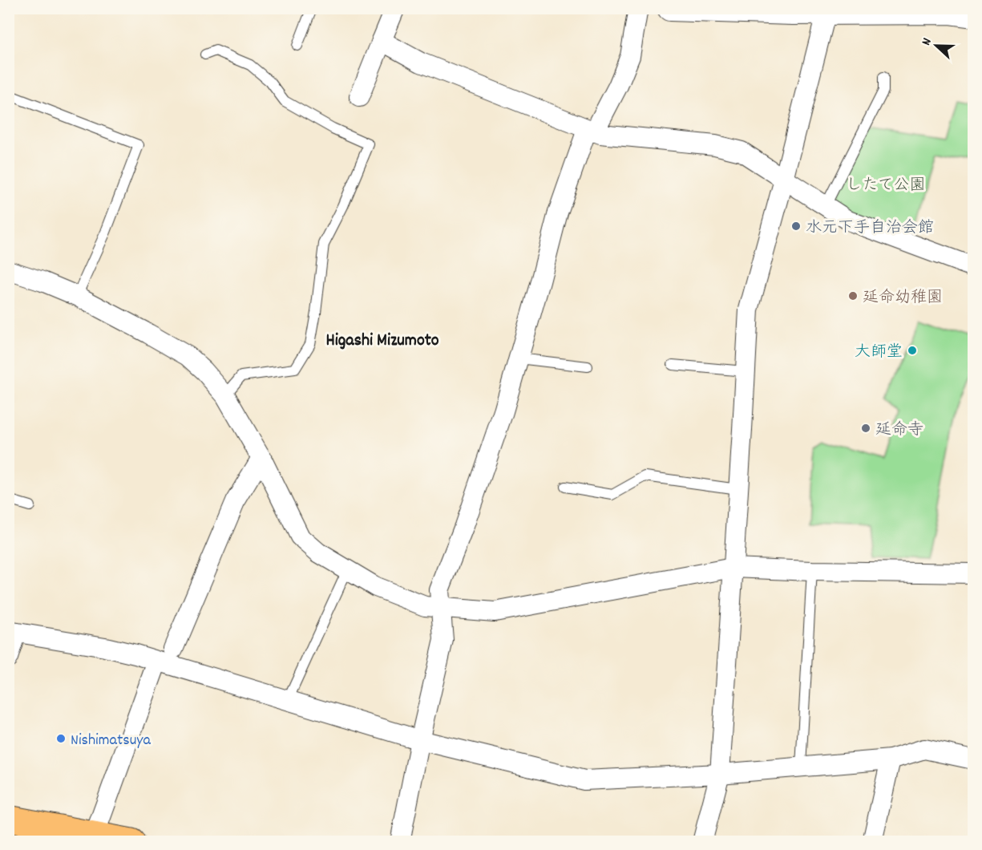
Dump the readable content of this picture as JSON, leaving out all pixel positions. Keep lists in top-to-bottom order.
{
  "districts": ["Higashi Mizumoto"],
  "parks": ["したて公園"],
  "places": [
    "水元下手自治会館",
    "延命幼稚園",
    "大師堂",
    "延命寺",
    "Nishimatsuya"
  ],
  "north": "left"
}
